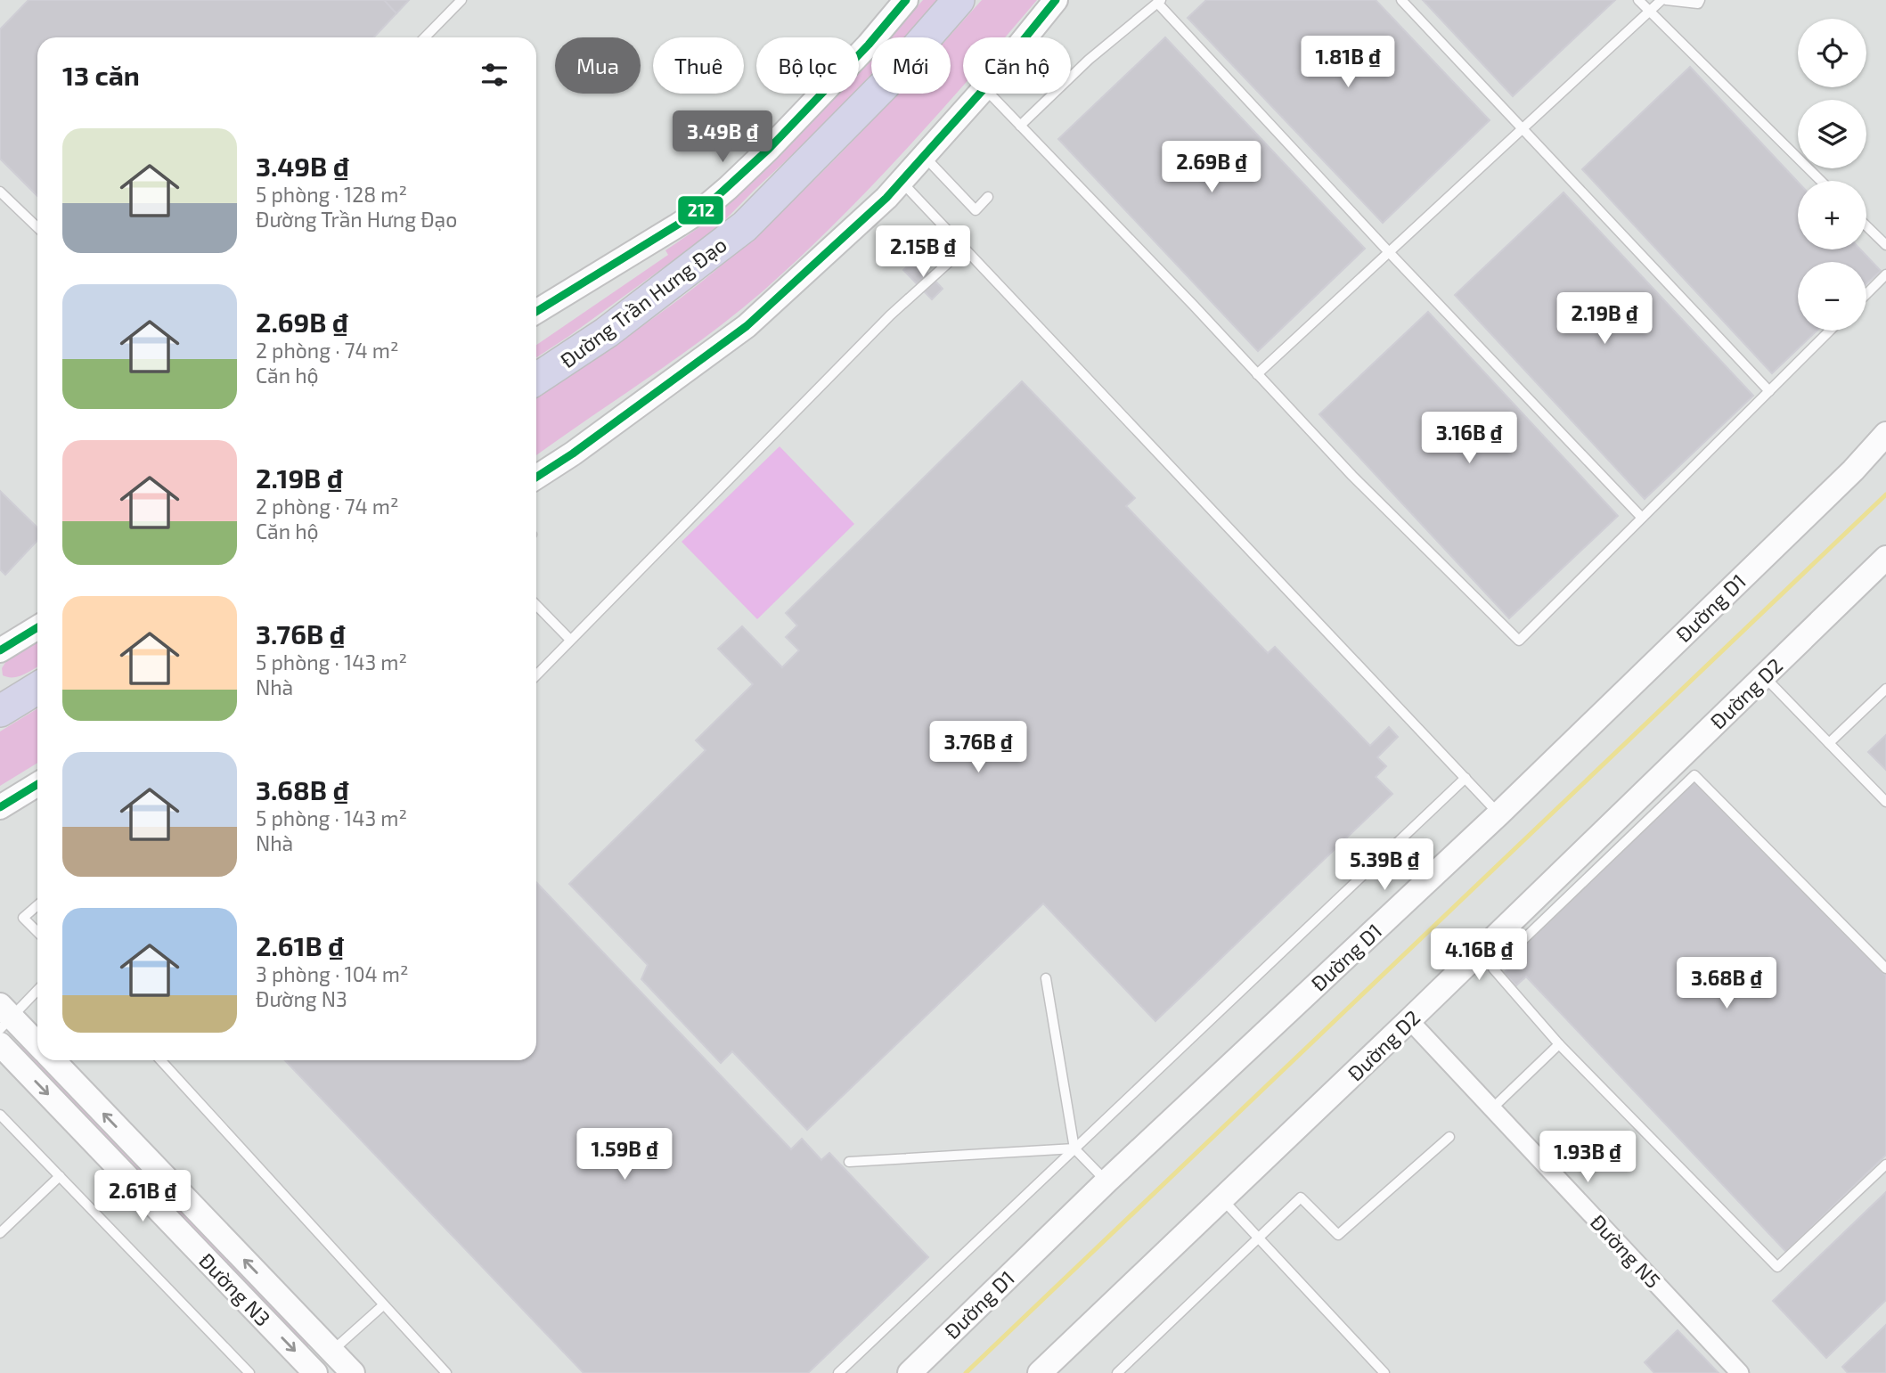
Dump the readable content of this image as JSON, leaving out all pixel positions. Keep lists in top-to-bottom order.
{
  "streets": {
    "highway": ["Đường Trần Hưng Đạo"],
    "street": [
      "Đường D1",
      "Đường D2",
      "Đường N5",
      "Đường N3"
    ]
  },
  "crossings": [
    ["Đường D2", "Đường N5"]
  ],
  "lines": ["transit line 212"],
  "page": {
    "map_buttons": ["+", "−"],
    "price": [
      "1.81B ₫",
      "3.49B ₫",
      "2.69B ₫",
      "2.15B ₫",
      "2.19B ₫",
      "3.16B ₫",
      "3.76B ₫",
      "5.39B ₫",
      "4.16B ₫",
      "3.68B ₫",
      "1.59B ₫",
      "1.93B ₫",
      "2.61B ₫"
    ],
    "chip": [
      "Mua",
      "Thuê",
      "Bộ lọc",
      "Mới",
      "Căn hộ"
    ],
    "heading": "13 căn",
    "list": [
      {
        "name": "3.49B ₫",
        "note": "5 phòng · 128 m² · Đường Trần Hưng Đạo"
      },
      {
        "name": "2.69B ₫",
        "note": "2 phòng · 74 m² · Căn hộ"
      },
      {
        "name": "2.19B ₫",
        "note": "2 phòng · 74 m² · Căn hộ"
      },
      {
        "name": "3.76B ₫",
        "note": "5 phòng · 143 m² · Nhà"
      },
      {
        "name": "3.68B ₫",
        "note": "5 phòng · 143 m² · Nhà"
      },
      {
        "name": "2.61B ₫",
        "note": "3 phòng · 104 m² · Đường N3"
      }
    ]
  }
}
